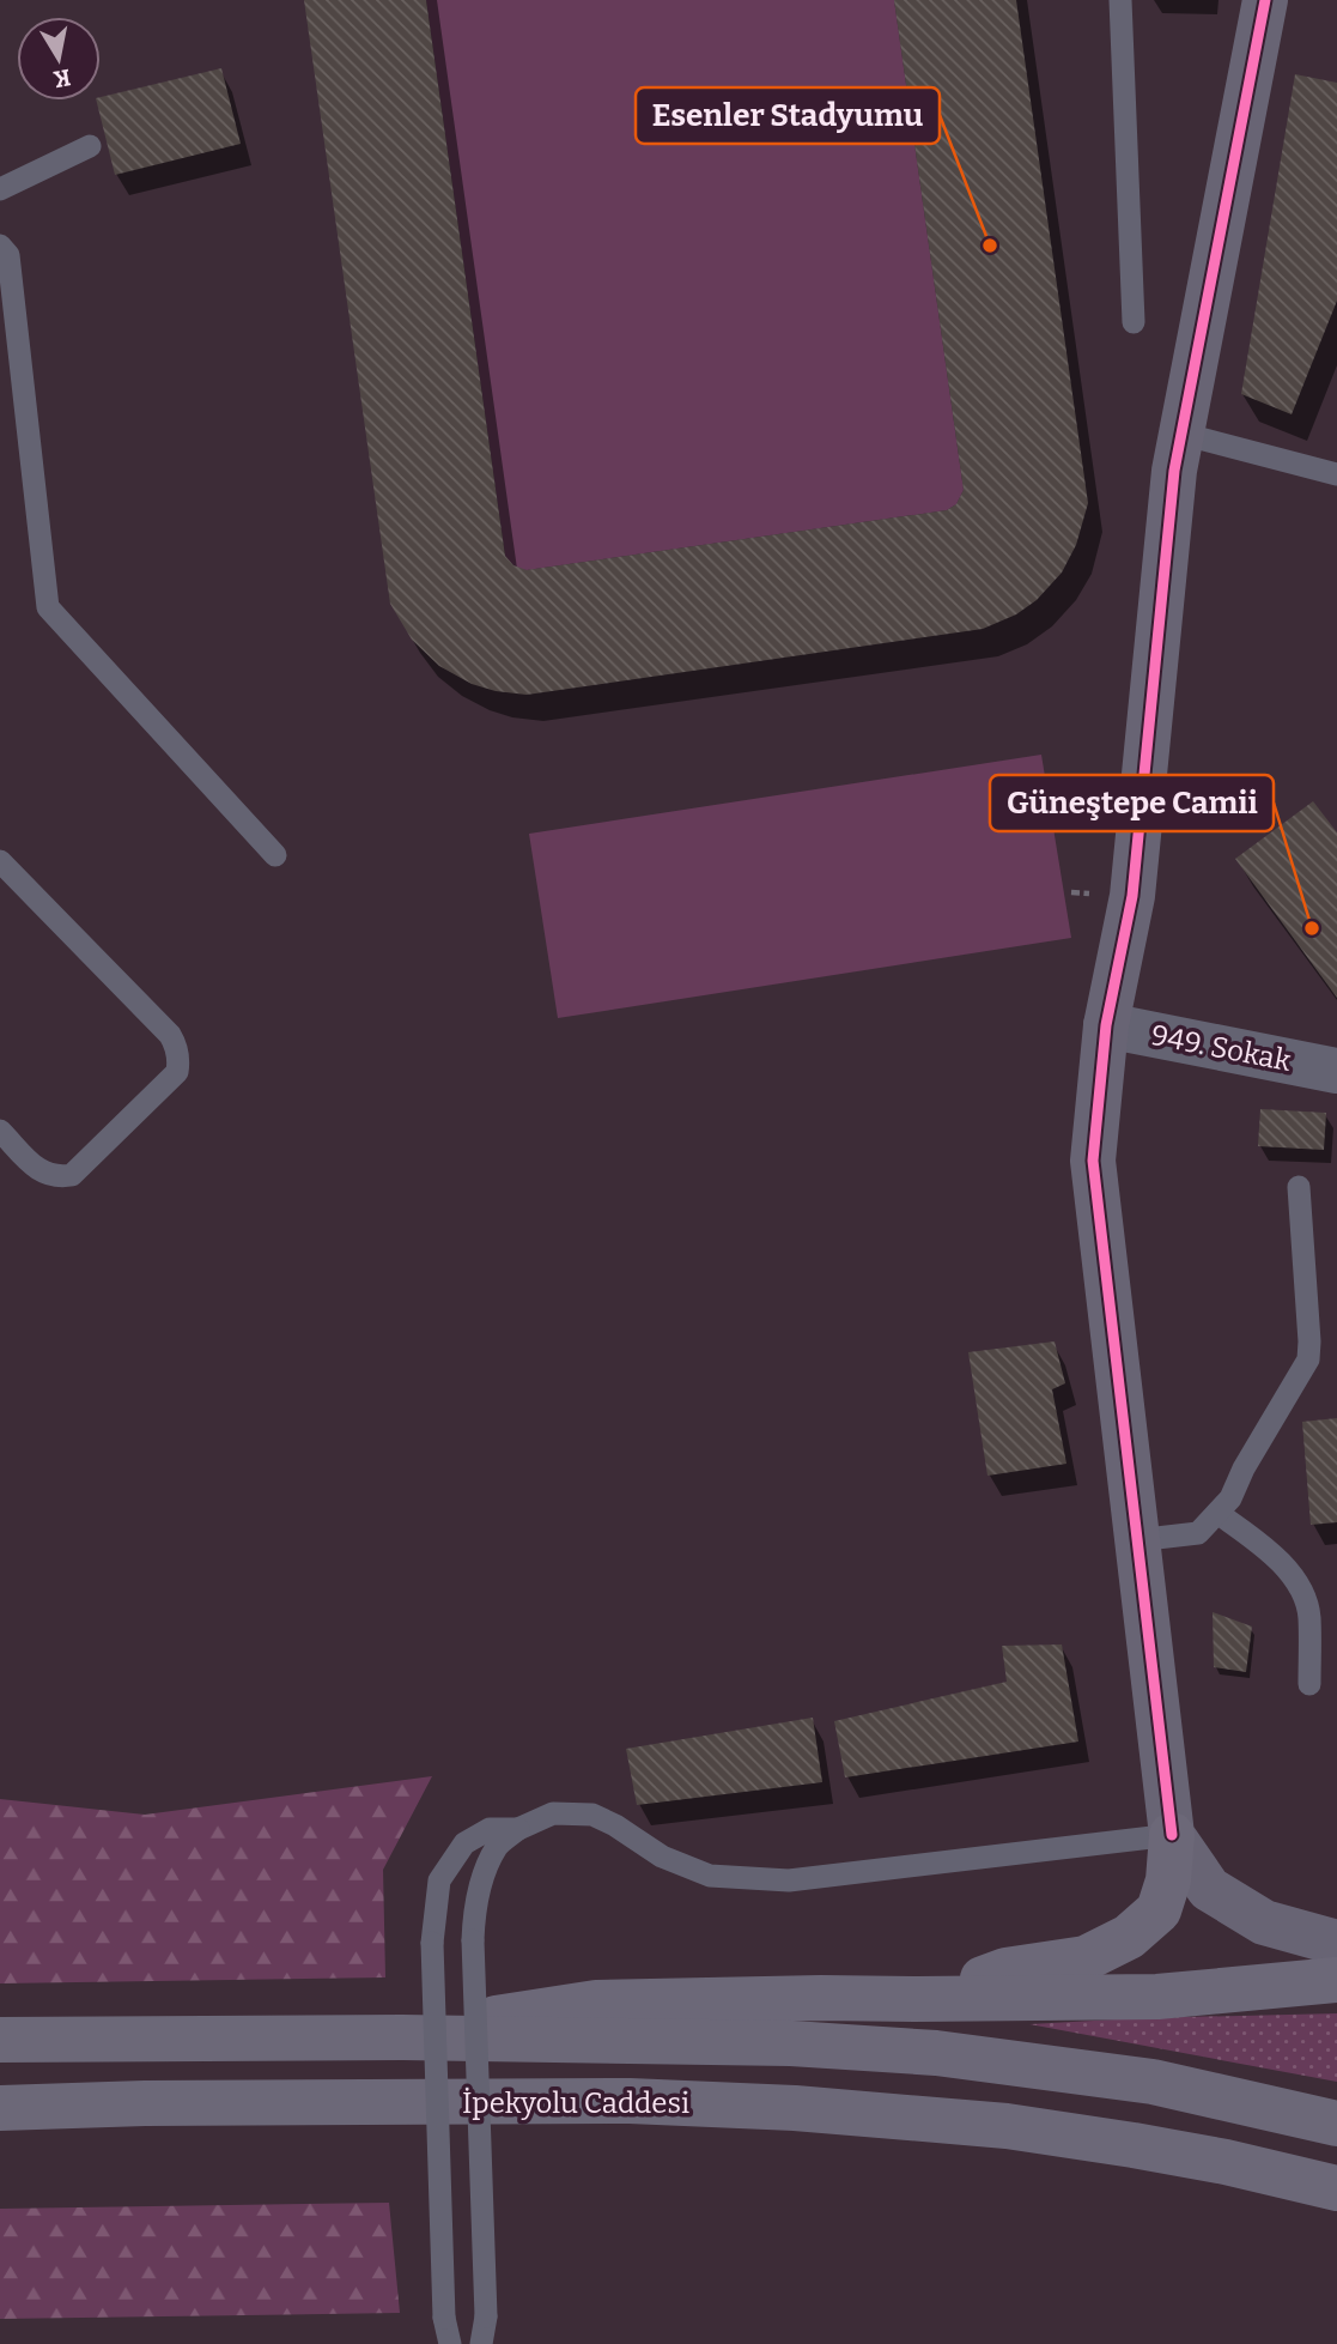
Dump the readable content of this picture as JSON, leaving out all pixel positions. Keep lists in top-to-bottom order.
{
  "streets": {
    "highway": ["İpekyolu Caddesi"],
    "street": ["949. Sokak"]
  },
  "places": ["Esenler Stadyumu", "Güneştepe Camii"],
  "north": "bottom"
}
